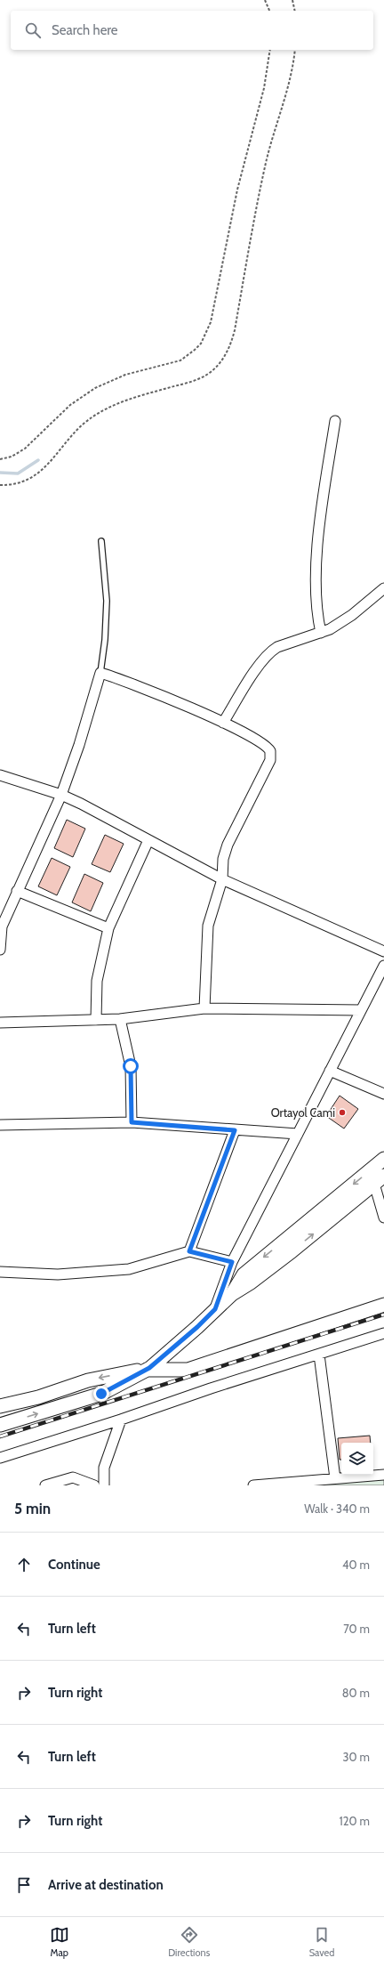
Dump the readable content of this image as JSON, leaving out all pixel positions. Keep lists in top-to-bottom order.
{
  "places": ["Ortayol Cami"],
  "page": {
    "search": "Search here",
    "heading": ["5 min", "Walk · 340 m"],
    "list": [
      ["Continue", "40 m"],
      ["Turn left", "70 m"],
      ["Turn right", "80 m"],
      ["Turn left", "30 m"],
      ["Turn right", "120 m"],
      "Arrive at destination"
    ],
    "nav": ["Map", "Directions", "Saved"]
  }
}
